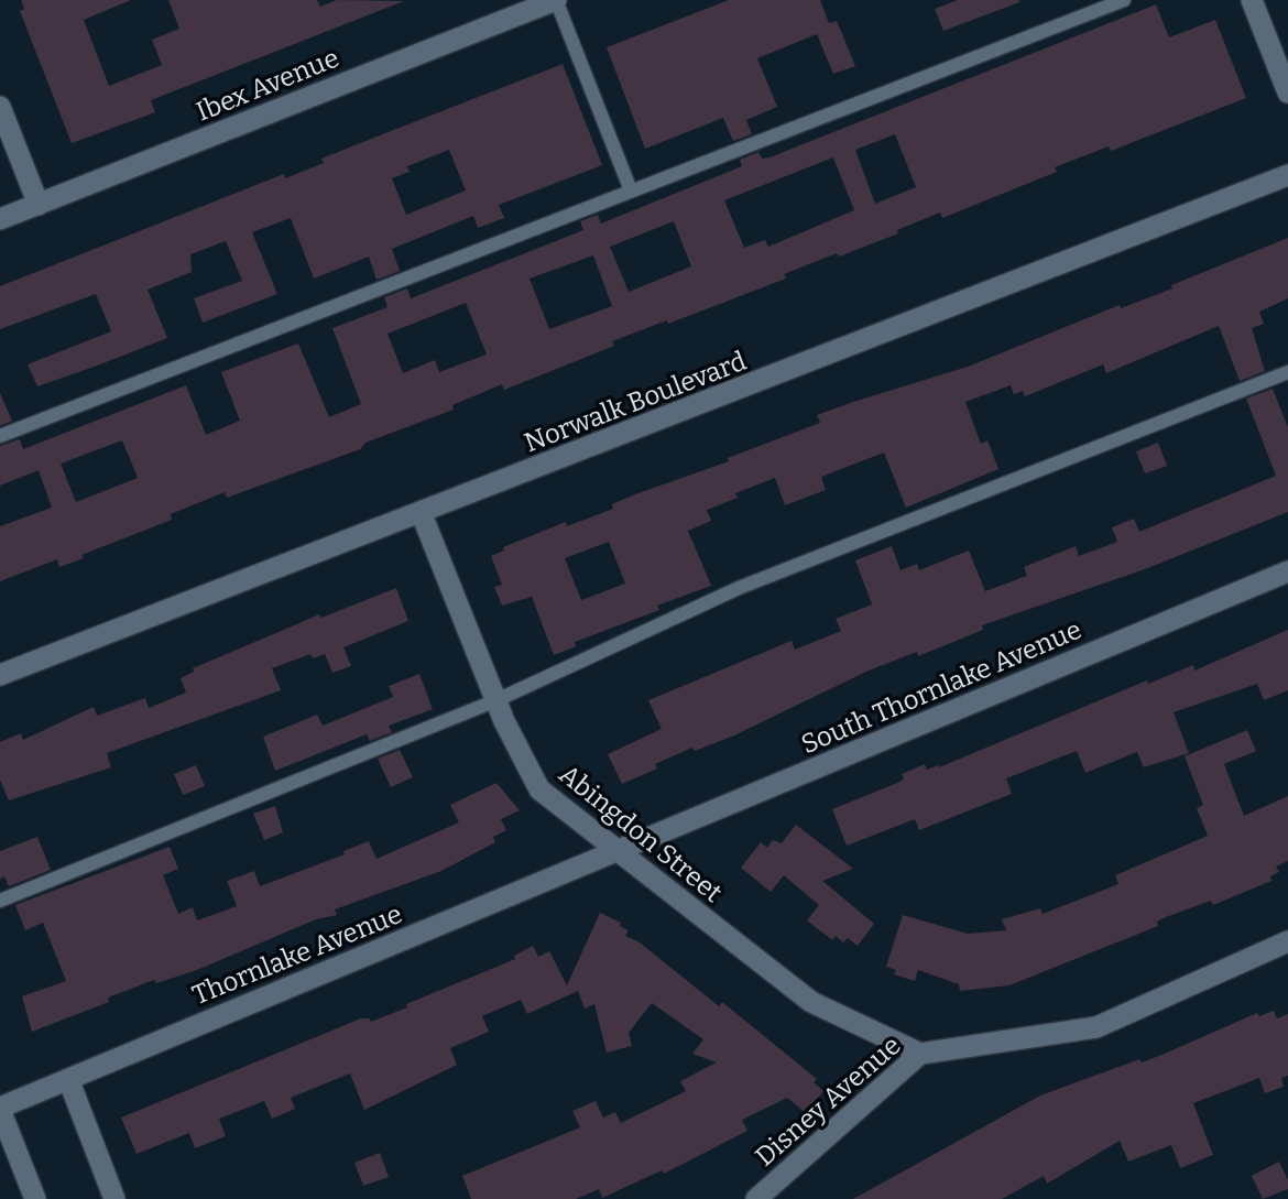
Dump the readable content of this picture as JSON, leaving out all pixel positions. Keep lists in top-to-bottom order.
{
  "streets": {
    "street": [
      "Ibex Avenue",
      "Norwalk Boulevard",
      "South Thornlake Avenue",
      "Abingdon Street",
      "Thornlake Avenue",
      "Disney Avenue"
    ]
  },
  "crossings": [
    ["Norwalk Boulevard", "Abingdon Street"],
    ["South Thornlake Avenue", "Abingdon Street"],
    ["South Thornlake Avenue", "Thornlake Avenue"],
    ["Abingdon Street", "Thornlake Avenue"],
    ["Abingdon Street", "Disney Avenue"]
  ]
}
